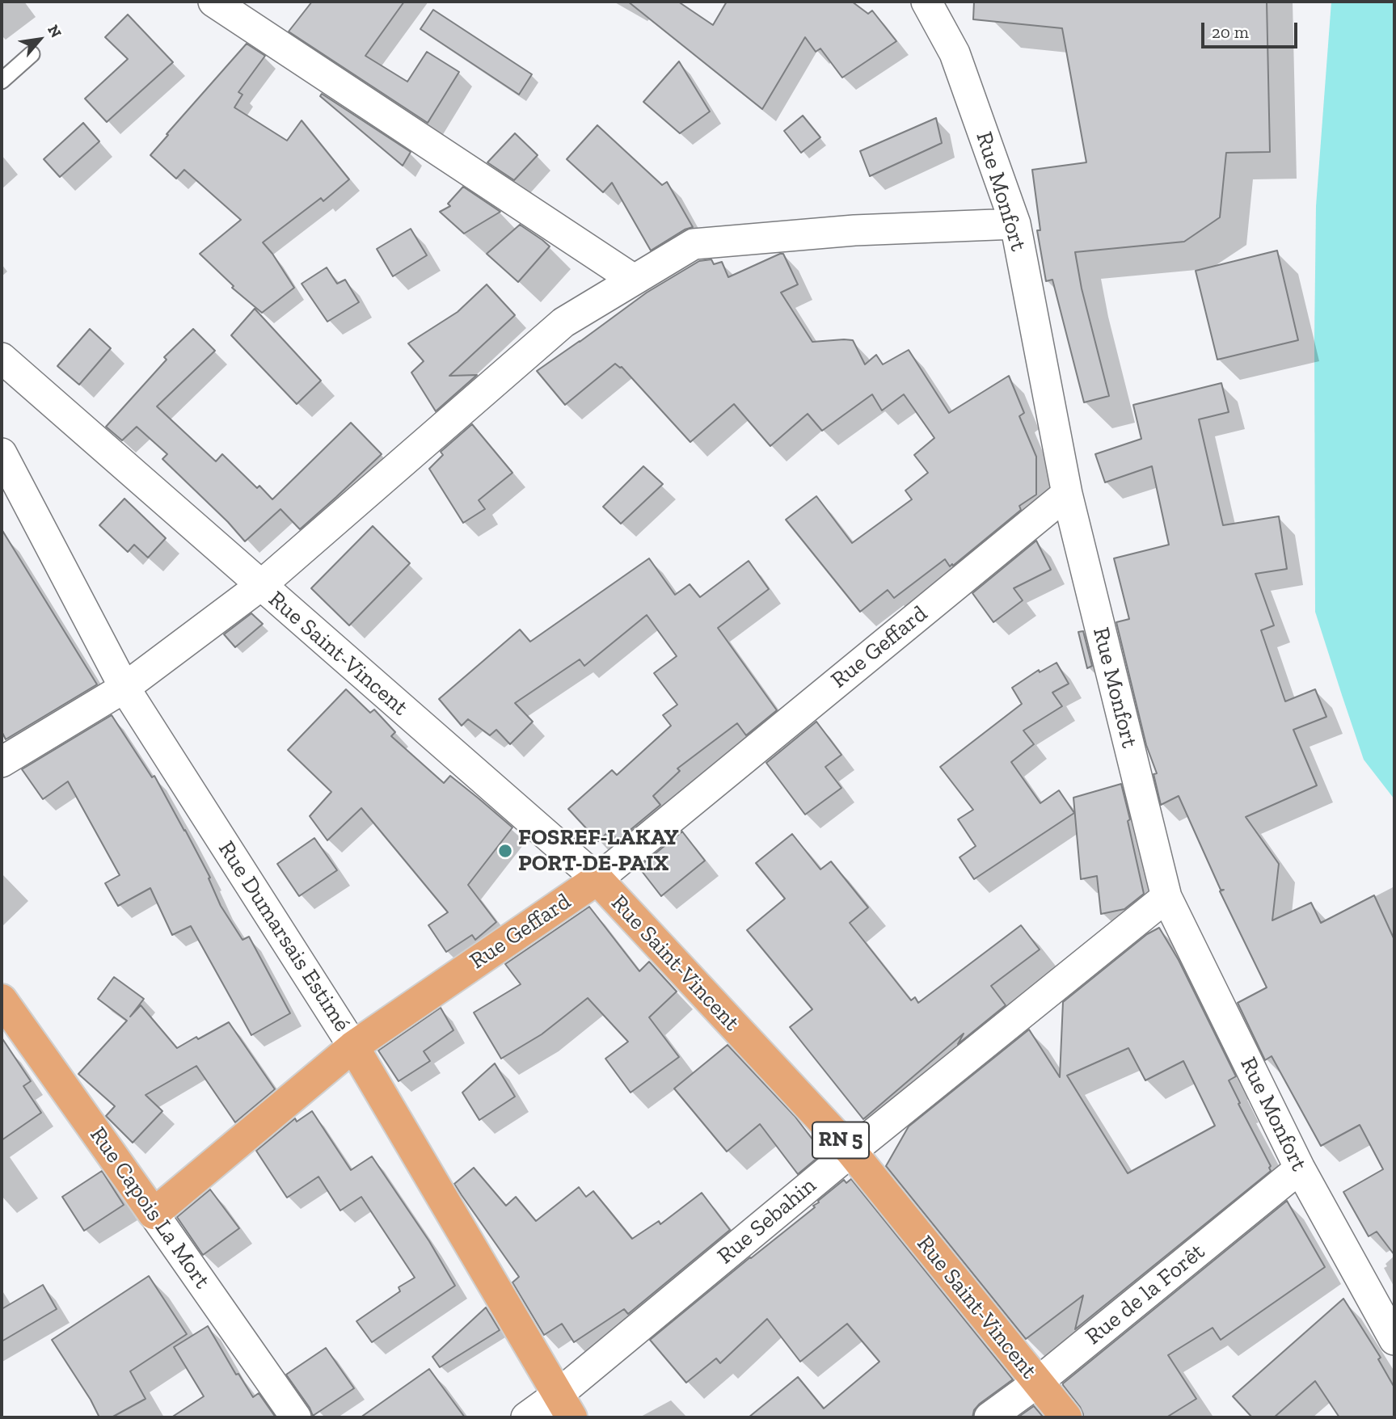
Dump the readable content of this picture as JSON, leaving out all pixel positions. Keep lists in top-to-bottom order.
{
  "streets": {
    "main road": [
      "Rue Geffard",
      "Rue Saint-Vincent",
      "Rue Dumarsais Estimé",
      "RN 5",
      "Rue Capois La Mort"
    ],
    "street": ["Rue Monfort", "Rue Sebahin", "Rue de la Forêt"]
  },
  "crossings": [
    ["Rue Monfort", "Rue Geffard"],
    ["Rue Monfort", "Rue Sebahin"],
    ["Rue Monfort", "Rue de la Forêt"],
    ["Rue Geffard", "Rue Saint-Vincent"],
    ["Rue Geffard", "Rue Dumarsais Estimé"],
    ["Rue Geffard", "Rue Capois La Mort"],
    ["Rue Saint-Vincent", "Rue Sebahin"],
    ["Rue Saint-Vincent", "Rue de la Forêt"],
    ["Rue Dumarsais Estimé", "Rue Sebahin"]
  ],
  "places": ["FOSREF-LAKAY PORT-DE-PAIX"],
  "scale_bar": "20 m",
  "north": "top right"
}
